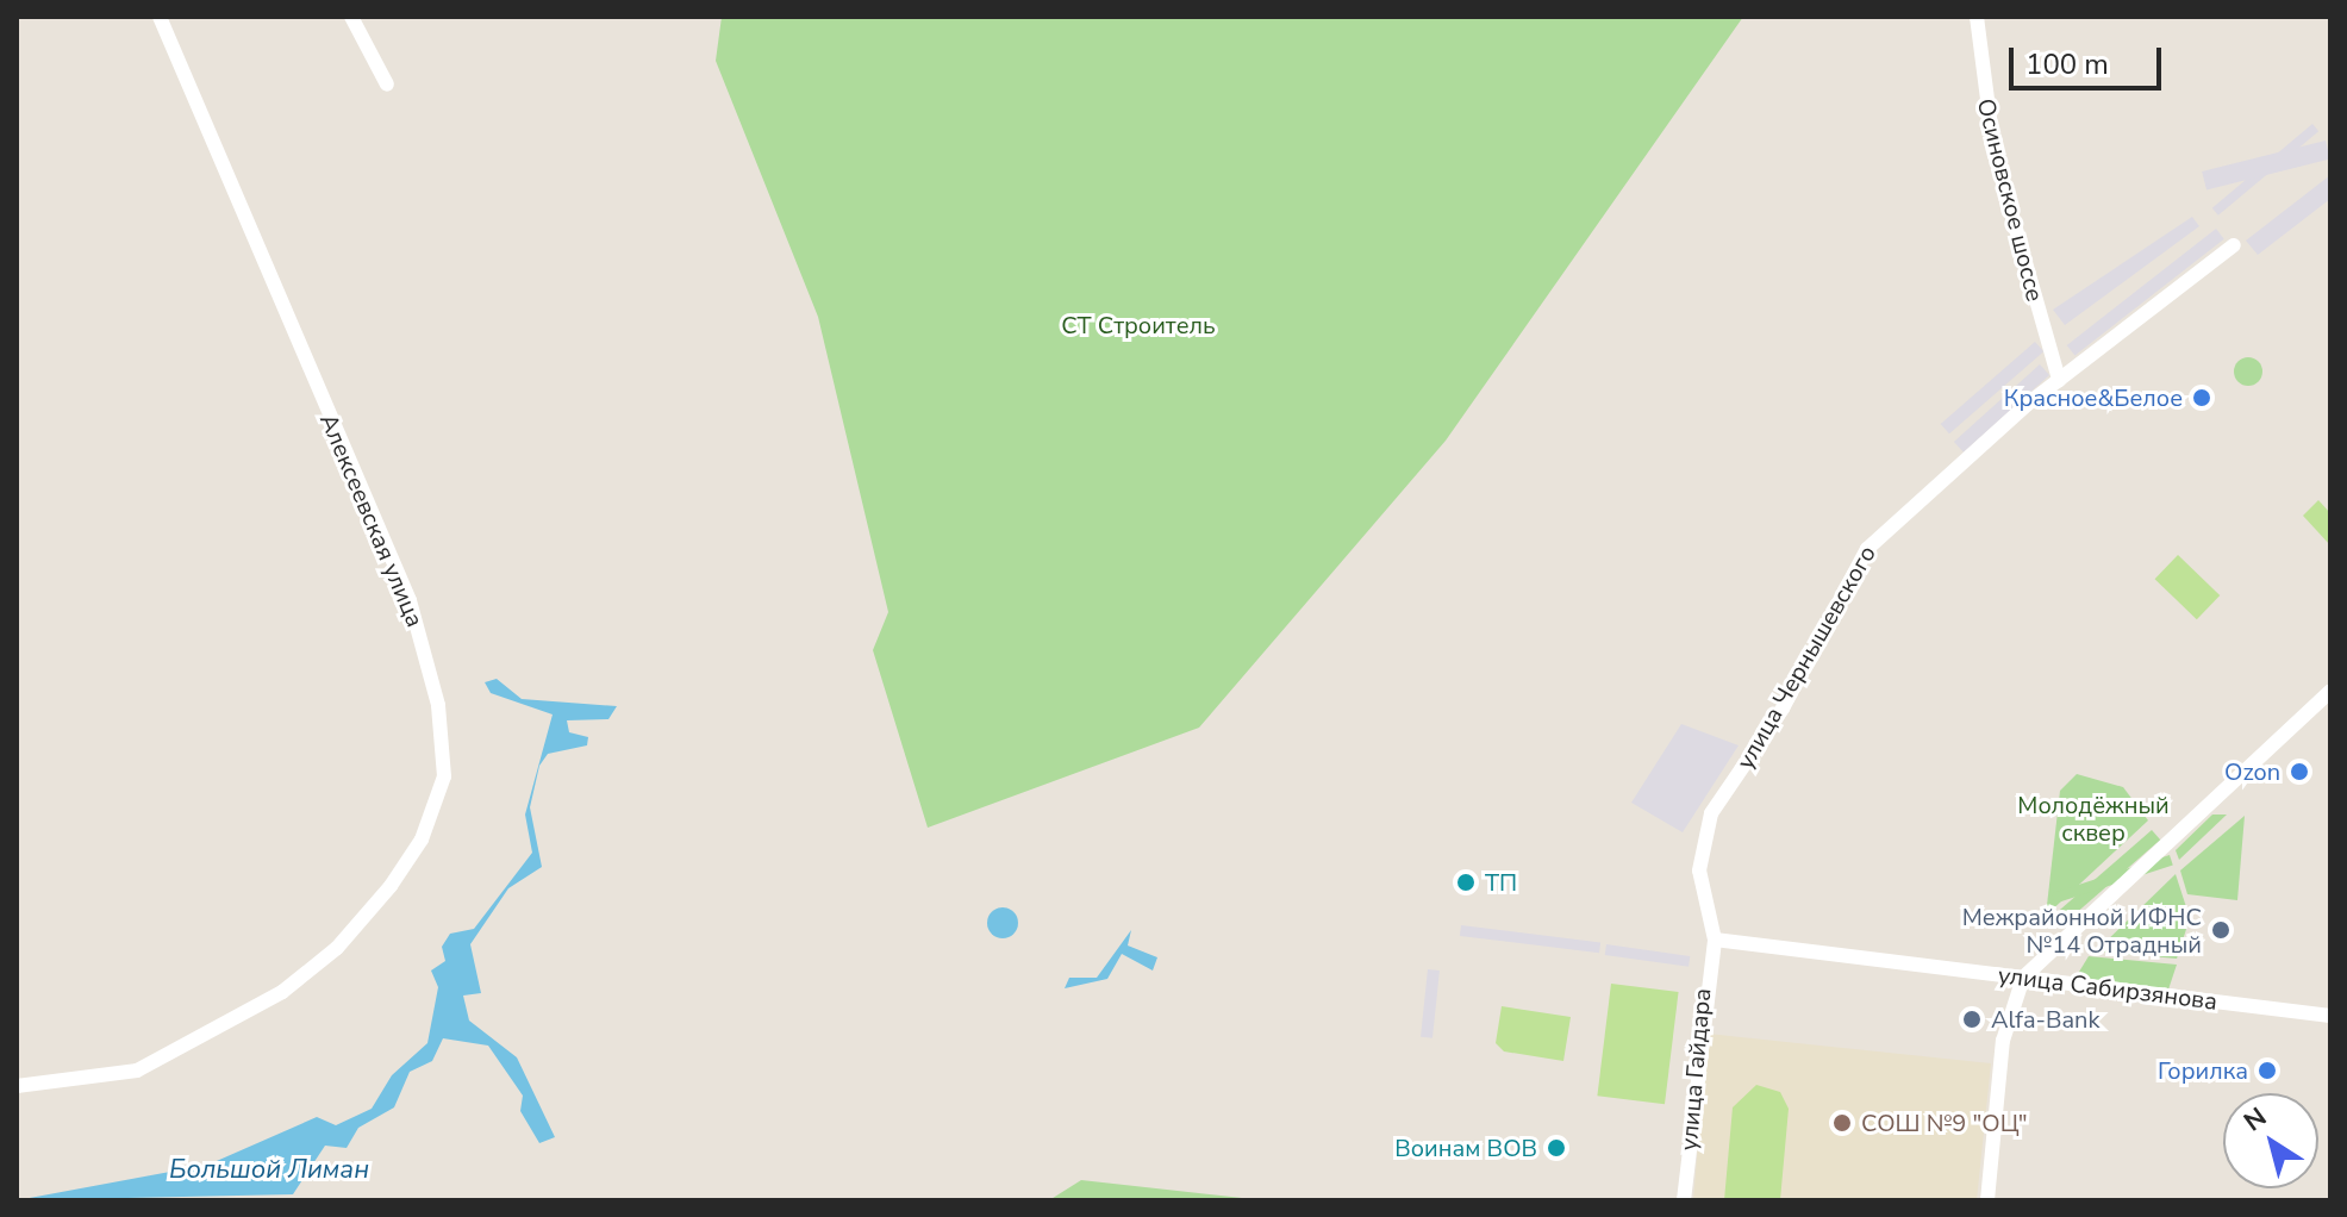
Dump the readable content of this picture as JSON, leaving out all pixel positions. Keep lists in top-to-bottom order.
{
  "streets": {
    "street": [
      "Осиновское шоссе",
      "Алексеевская улица",
      "улица Чернышевского",
      "улица Сабирзянова",
      "улица Гайдара"
    ]
  },
  "crossings": [
    ["Осиновское шоссе", "улица Чернышевского"],
    ["улица Чернышевского", "улица Сабирзянова"],
    ["улица Чернышевского", "улица Гайдара"],
    ["улица Сабирзянова", "улица Гайдара"]
  ],
  "water": ["Большой Лиман"],
  "parks": ["СТ Строитель", "Молодёжный сквер"],
  "places": [
    "Красное&Белое",
    "Ozon",
    "ТП",
    "Межрайонной ИФНС №14 Отрадный",
    "Alfa-Bank",
    "Горилка",
    "СОШ №9 \"ОЦ\"",
    "Воинам ВОВ"
  ],
  "scale_bar": "100 m",
  "north": "top left"
}
